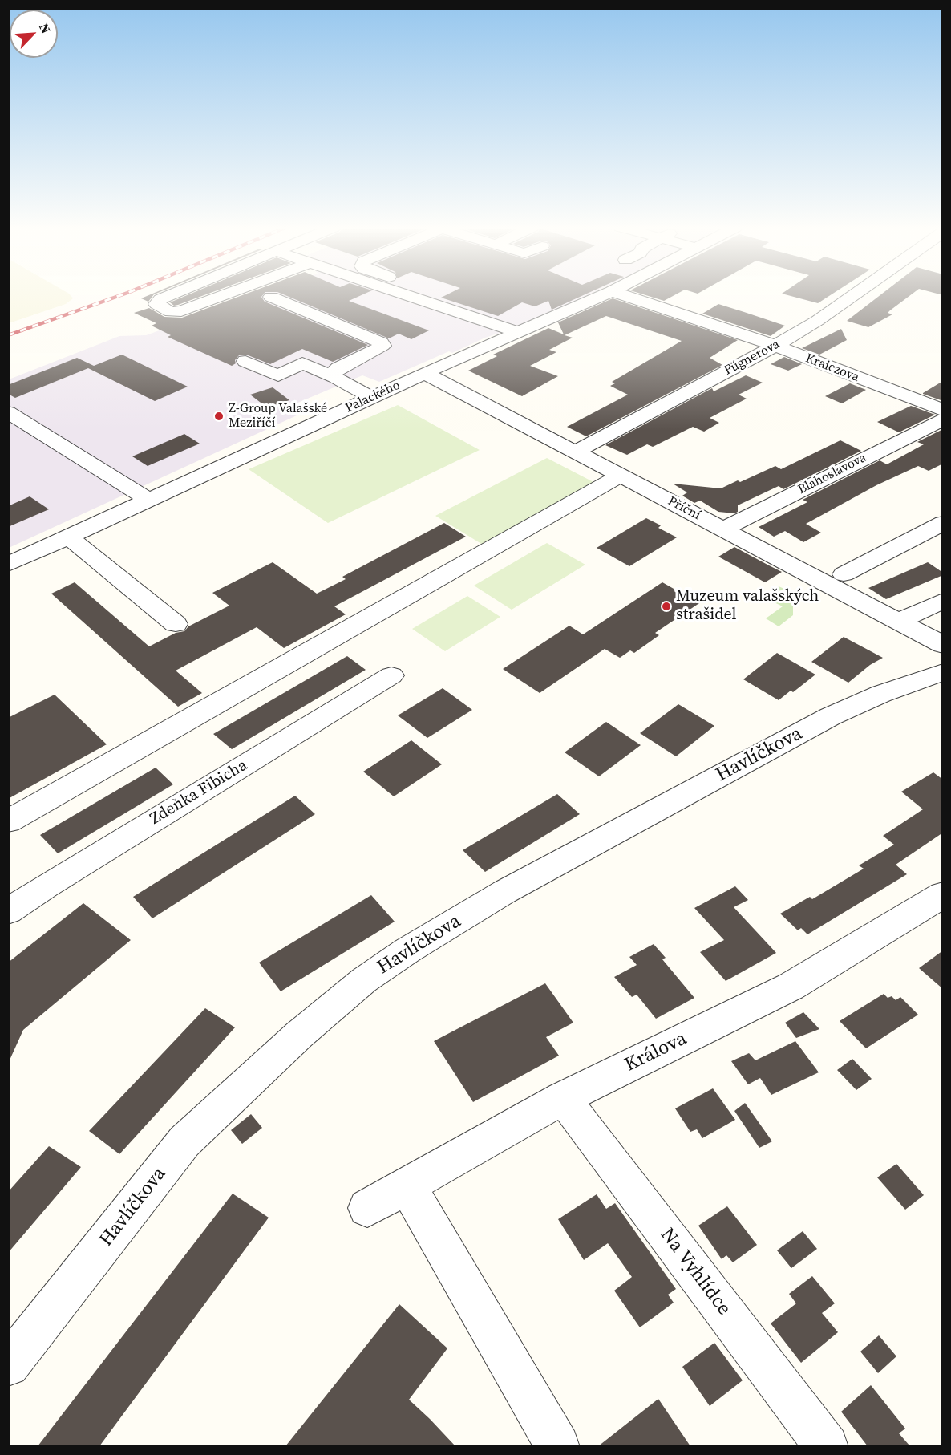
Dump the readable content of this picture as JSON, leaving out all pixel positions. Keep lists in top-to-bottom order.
{
  "streets": {
    "street": [
      "Fügnerova",
      "Kraiczova",
      "Palackého",
      "Blahoslavova",
      "Příční",
      "Havlíčkova",
      "Zdeňka Fibicha",
      "Králova",
      "Na Vyhlídce"
    ]
  },
  "crossings": [
    ["Fügnerova", "Kraiczova"],
    ["Fügnerova", "Příční"],
    ["Palackého", "Příční"],
    ["Blahoslavova", "Příční"],
    ["Králova", "Na Vyhlídce"]
  ],
  "places": ["Z-Group Valašské Meziříčí", "Muzeum valašských strašidel"],
  "north": "top right"
}
